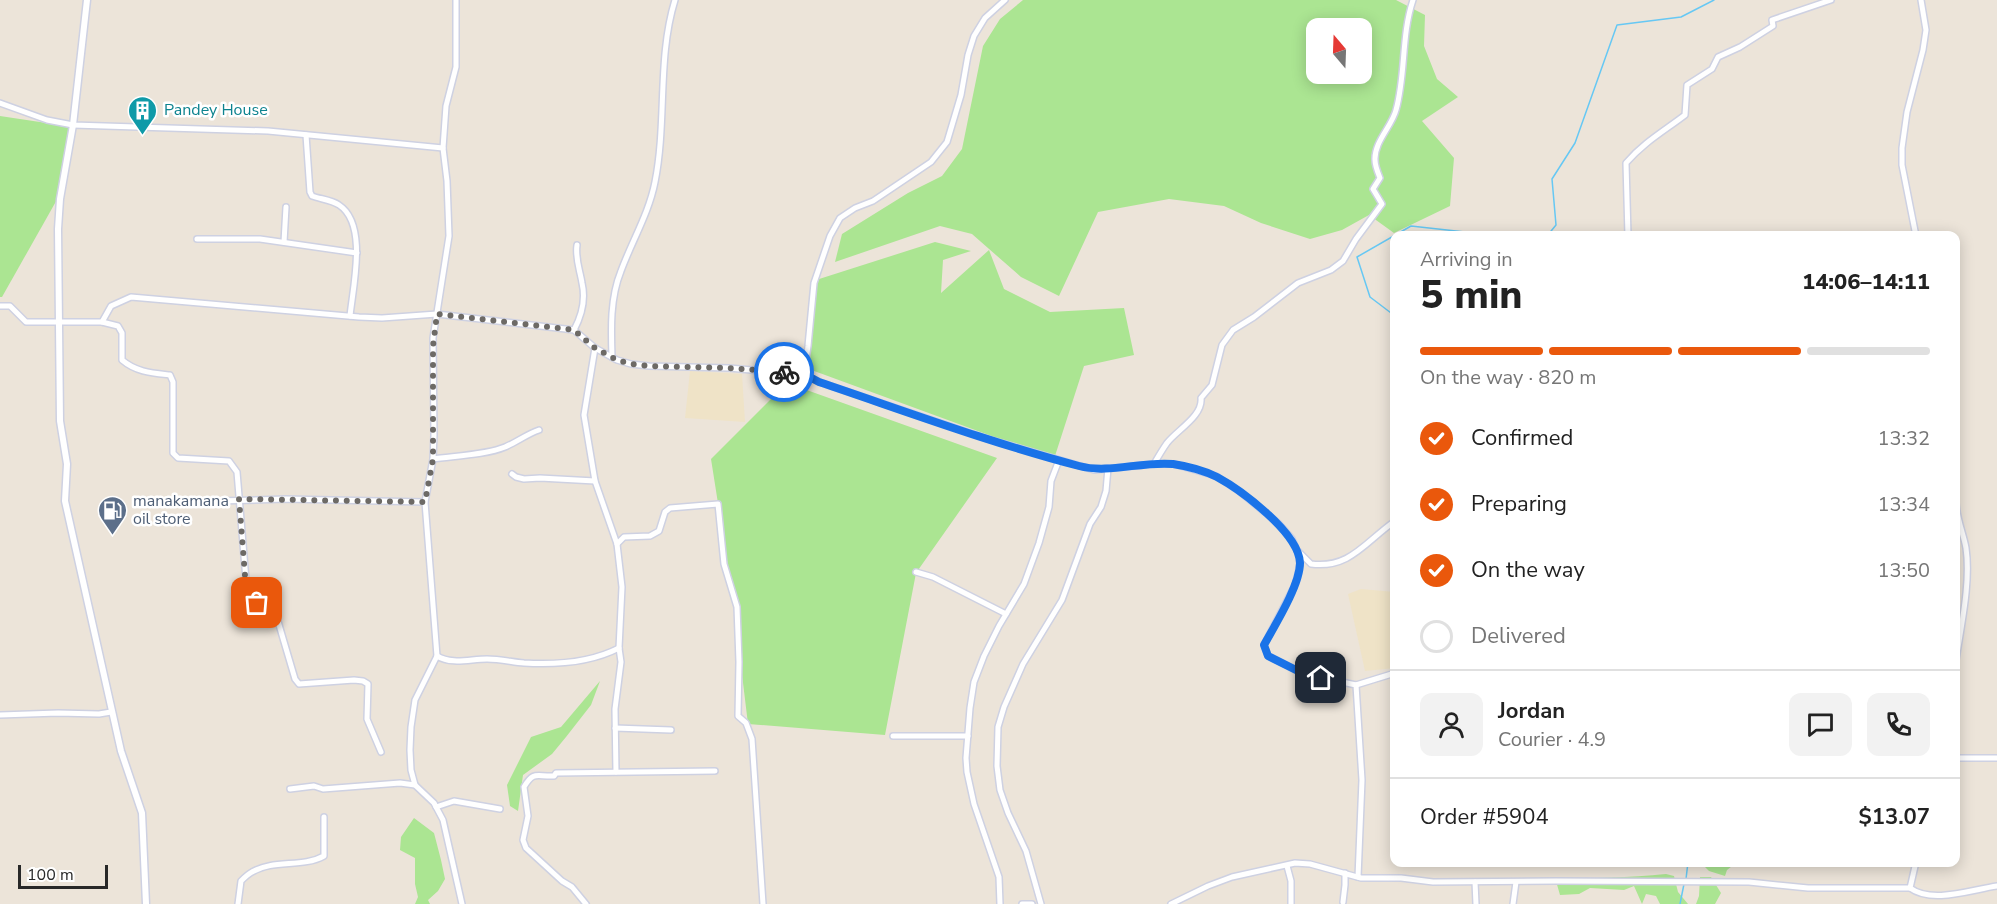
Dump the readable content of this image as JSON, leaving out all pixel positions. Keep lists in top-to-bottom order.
{
  "places": {
    "building": ["Pandey House"],
    "fuel station": ["manakamana oil store"]
  },
  "scale_bar": "100 m",
  "north": "top",
  "page": {
    "heading": ["5 min", "Arriving in", "14:06–14:11"],
    "panel": [
      "Jordan",
      "Courier · 4.9",
      "Order #5904",
      "$13.07"
    ],
    "bar": "On the way · 820 m",
    "list": [
      ["Confirmed", "13:32"],
      ["Preparing", "13:34"],
      ["On the way", "13:50"],
      "Delivered"
    ],
    "scale": "100 m"
  }
}
